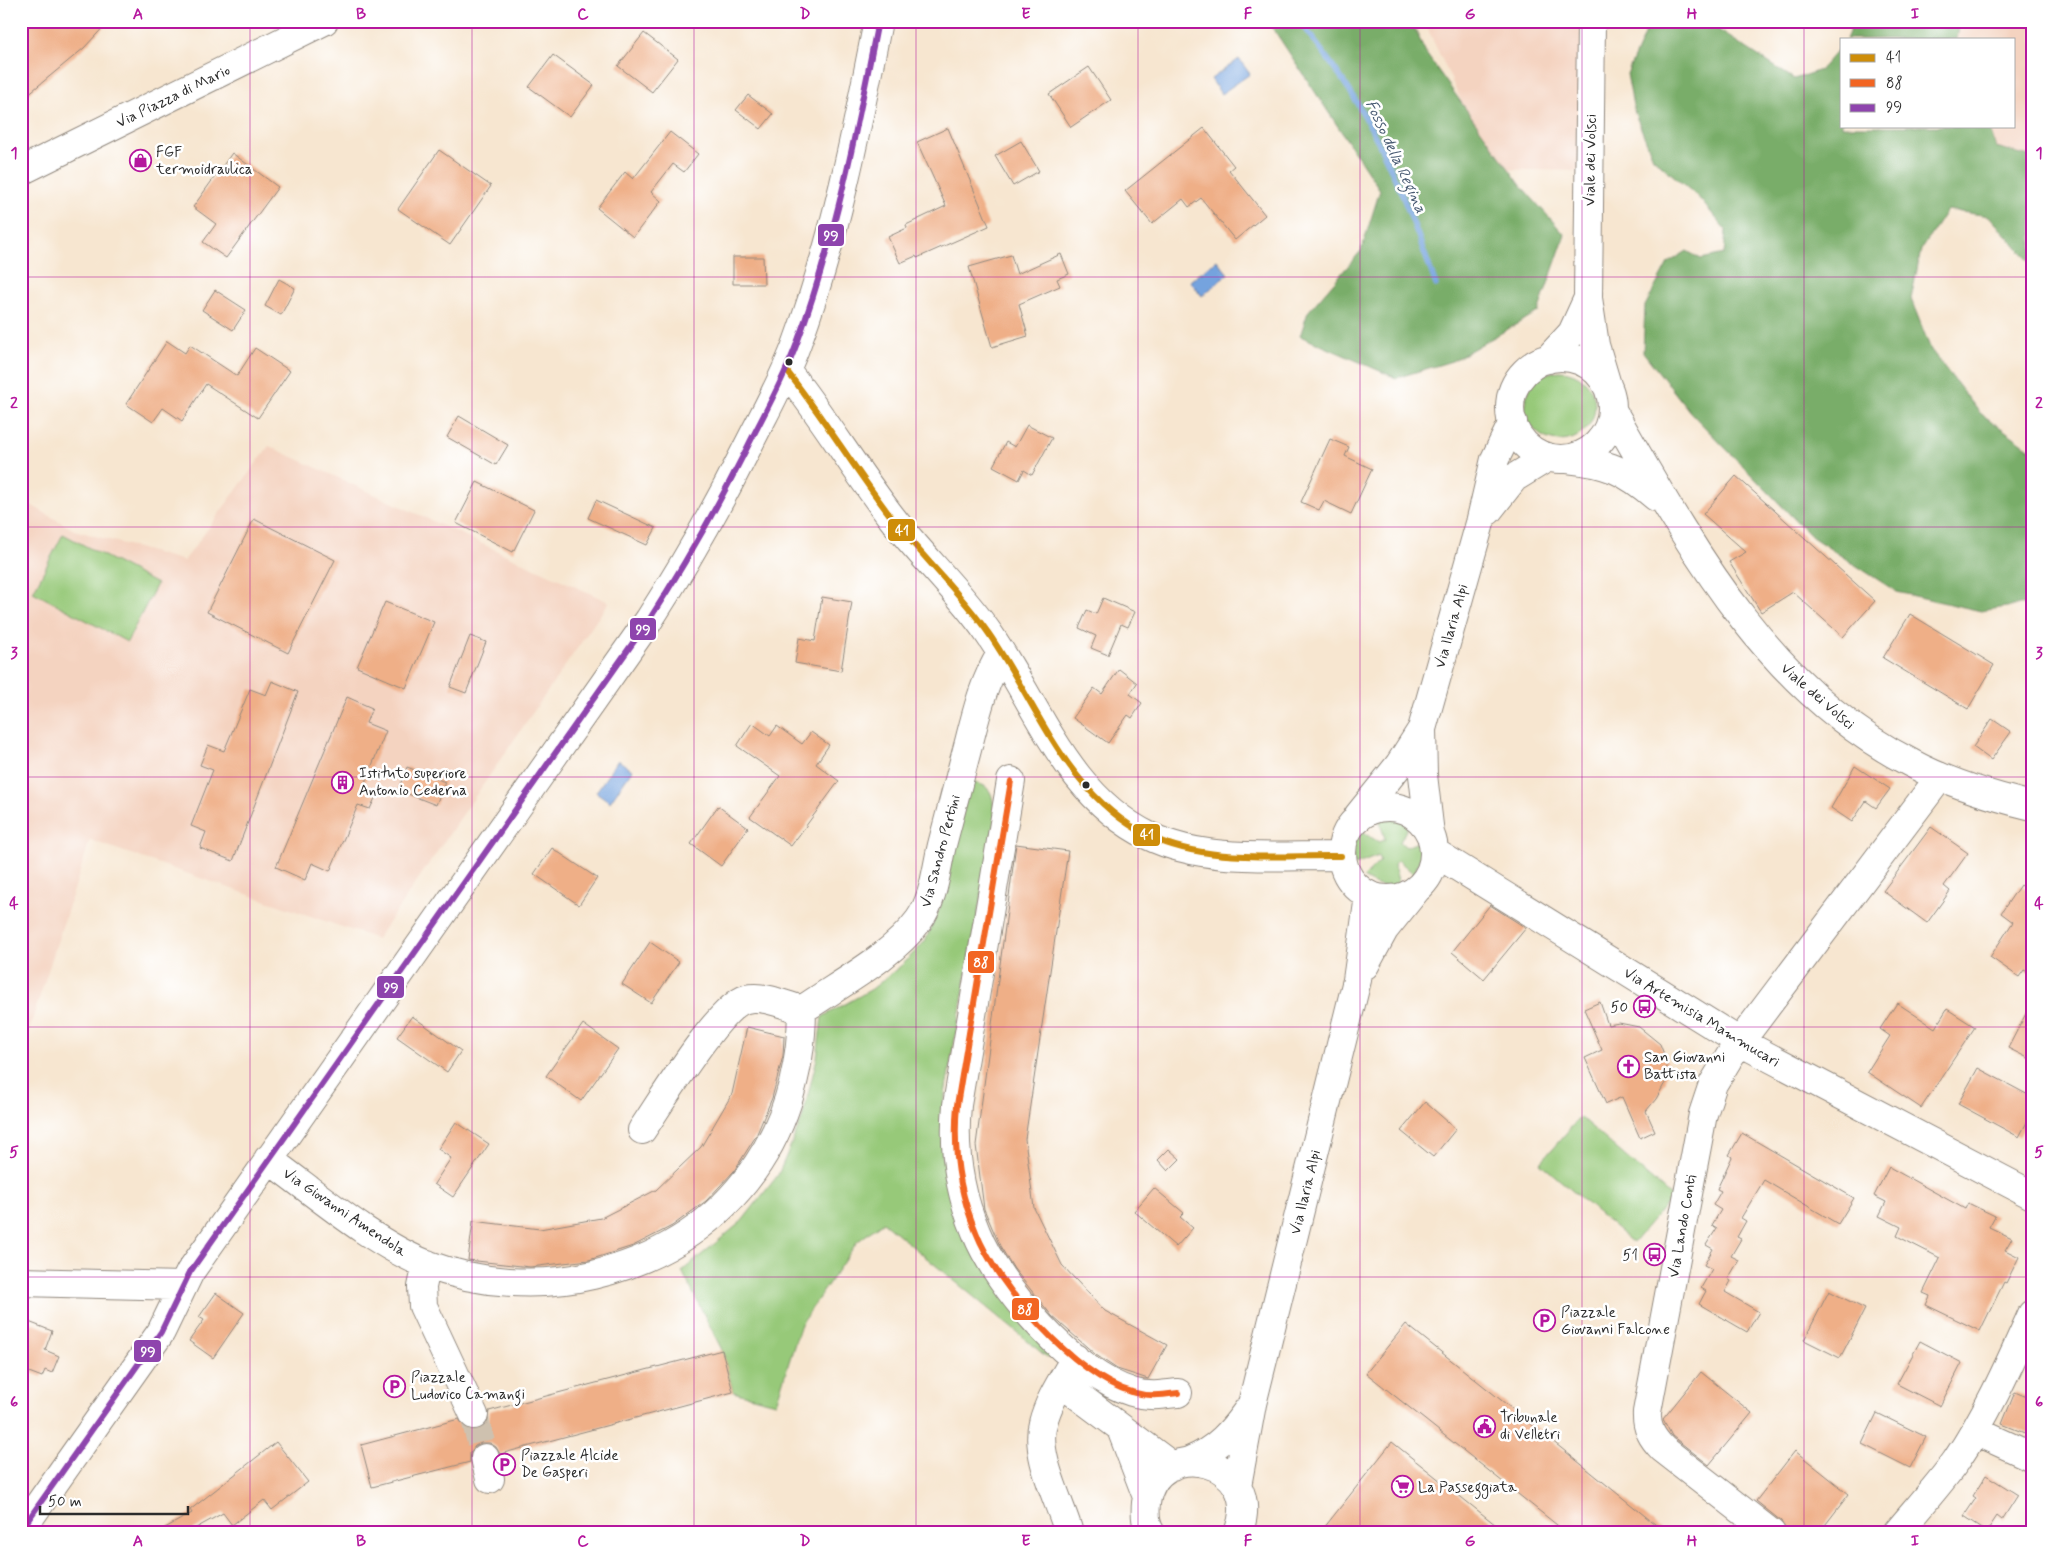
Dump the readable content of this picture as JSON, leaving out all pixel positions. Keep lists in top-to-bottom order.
{
  "streets": {
    "street": [
      "Via Piazza di Mario",
      "Viale dei Volsci",
      "Via Ilaria Alpi",
      "Via Sandro Pertini",
      "Via Artemisia Mammucari",
      "Via Giovanni Amendola",
      "Via Lando Conti"
    ]
  },
  "crossings": [
    ["Viale dei Volsci", "Via Ilaria Alpi"],
    ["Viale dei Volsci", "Via Lando Conti"],
    ["Via Ilaria Alpi", "Via Artemisia Mammucari"],
    ["Via Sandro Pertini", "Via Giovanni Amendola"],
    ["Via Artemisia Mammucari", "Via Lando Conti"]
  ],
  "water": ["Fosso della Regina"],
  "places": {
    "shop": ["FGF termoidraulica"],
    "building": ["Istituto superiore Antonio Cederna"],
    "bus stop": ["50", "51"],
    "church": ["San Giovanni Battista"],
    "parking": ["Piazzale Giovanni Falcone", "Piazzale Ludovico Camangi", "Piazzale Alcide De Gasperi"],
    "public building": ["Tribunale di Velletri"],
    "supermarket": ["La Passeggiata"]
  },
  "lines": ["transit line 99", "transit line 41", "transit line 88"],
  "legend": ["41", "88", "99"],
  "scale_bar": "50 m",
  "grid": {
    "columns": [
      "A",
      "B",
      "C",
      "D",
      "E",
      "F",
      "G",
      "H",
      "I"
    ],
    "rows": [
      "1",
      "2",
      "3",
      "4",
      "5",
      "6"
    ]
  }
}
